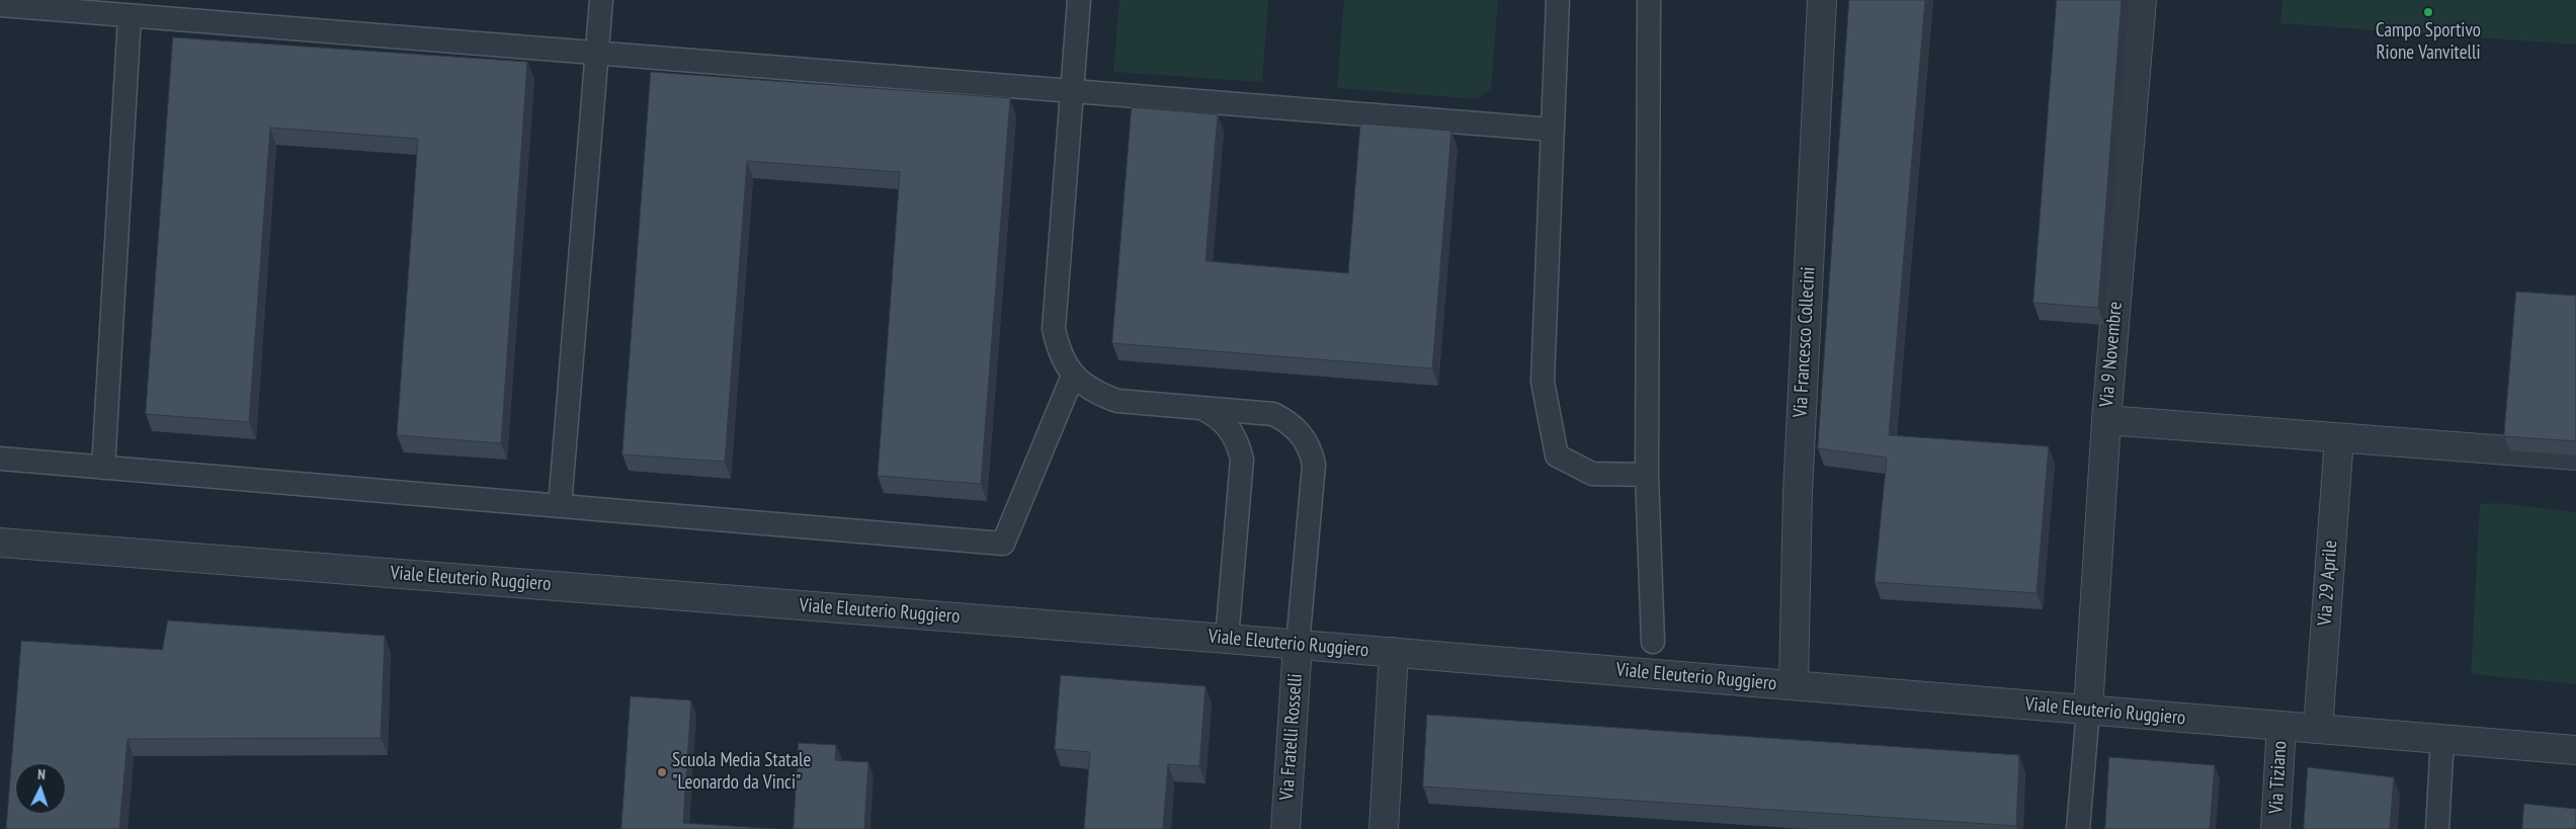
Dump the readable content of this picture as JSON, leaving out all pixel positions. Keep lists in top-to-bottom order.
{
  "streets": {
    "street": [
      "Via Francesco Collecini",
      "Via 9 Novembre",
      "Viale Eleuterio Ruggiero",
      "Via 29 Aprile",
      "Via Fratelli Rosselli",
      "Via Tiziano"
    ]
  },
  "crossings": [
    ["Via Francesco Collecini", "Viale Eleuterio Ruggiero"],
    ["Via 9 Novembre", "Viale Eleuterio Ruggiero"],
    ["Viale Eleuterio Ruggiero", "Via 29 Aprile"],
    ["Viale Eleuterio Ruggiero", "Via Fratelli Rosselli"],
    ["Viale Eleuterio Ruggiero", "Via Tiziano"]
  ],
  "places": ["Campo Sportivo Rione Vanvitelli", "Scuola Media Statale \"Leonardo da Vinci\""],
  "north": "top"
}
